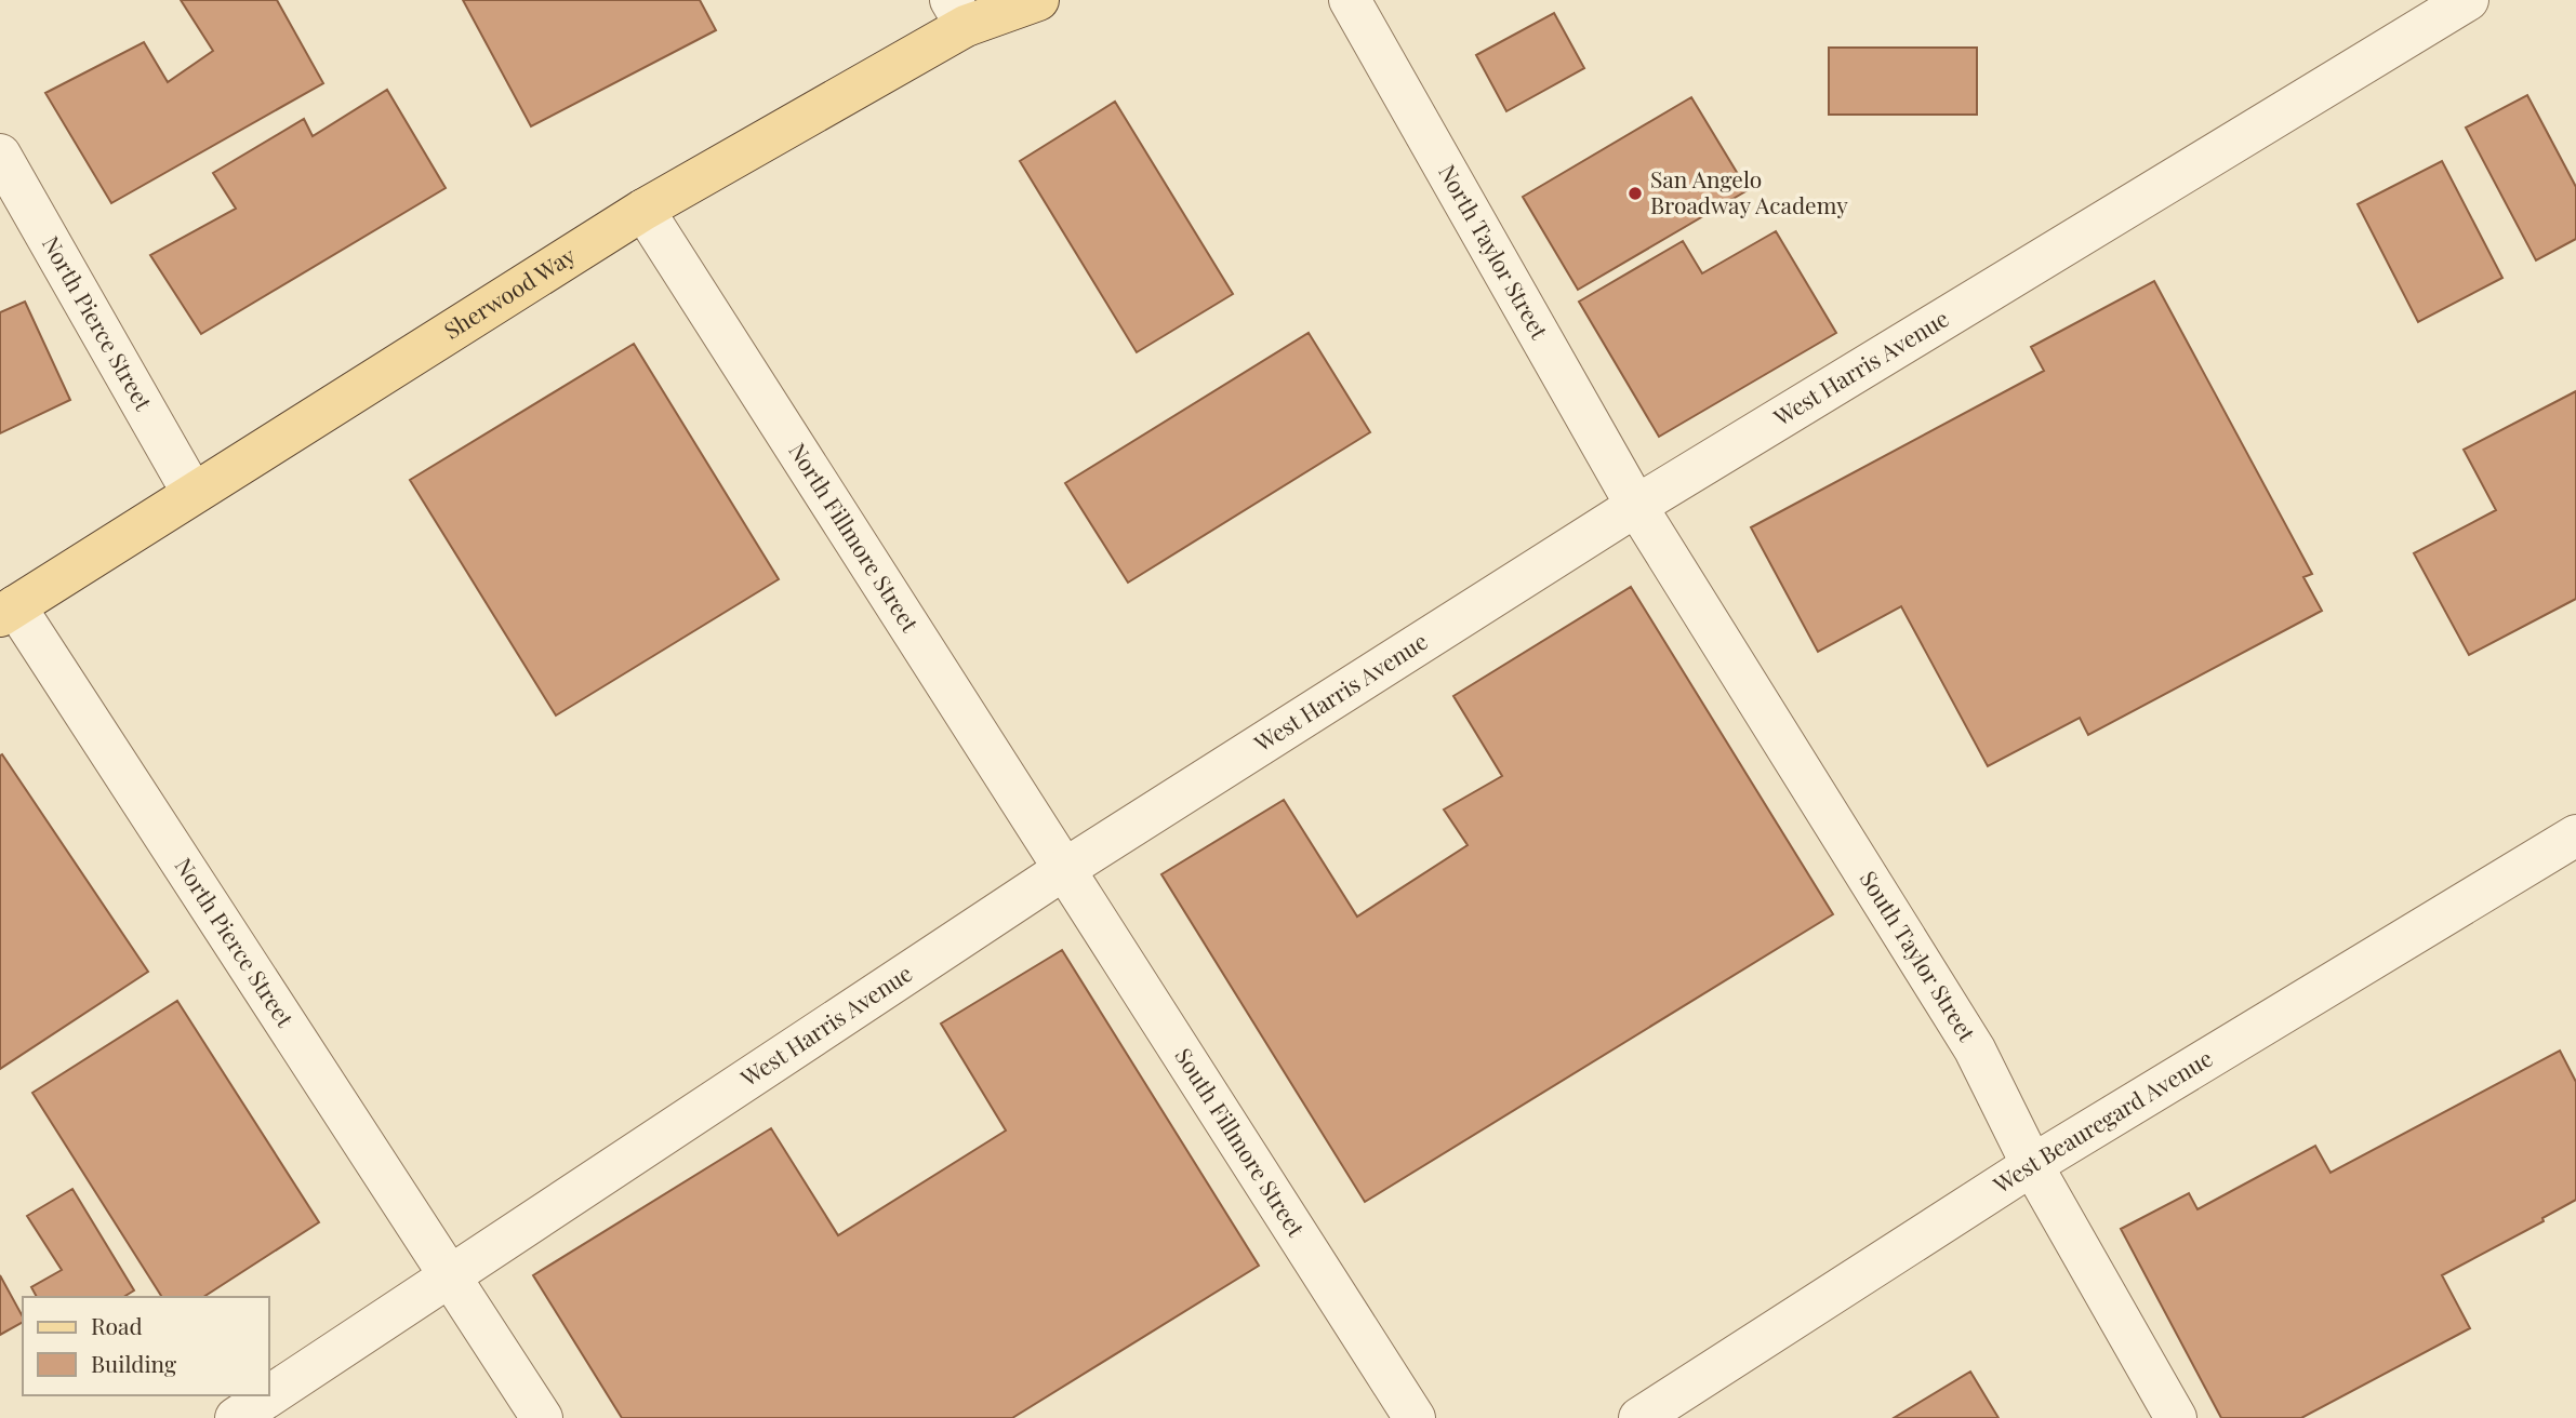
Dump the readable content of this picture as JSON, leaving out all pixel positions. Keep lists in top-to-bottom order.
{
  "streets": {
    "main road": ["Sherwood Way"],
    "street": [
      "North Taylor Street",
      "North Pierce Street",
      "West Harris Avenue",
      "North Fillmore Street",
      "South Taylor Street",
      "West Beauregard Avenue",
      "South Fillmore Street"
    ]
  },
  "crossings": [
    ["North Taylor Street", "West Harris Avenue"],
    ["North Taylor Street", "South Taylor Street"],
    ["Sherwood Way", "North Pierce Street"],
    ["Sherwood Way", "North Fillmore Street"],
    ["North Pierce Street", "West Harris Avenue"],
    ["West Harris Avenue", "North Fillmore Street"],
    ["West Harris Avenue", "South Taylor Street"],
    ["West Harris Avenue", "South Fillmore Street"],
    ["North Fillmore Street", "South Fillmore Street"],
    ["South Taylor Street", "West Beauregard Avenue"]
  ],
  "places": ["San Angelo Broadway Academy"],
  "legend": ["Road", "Building"]
}
